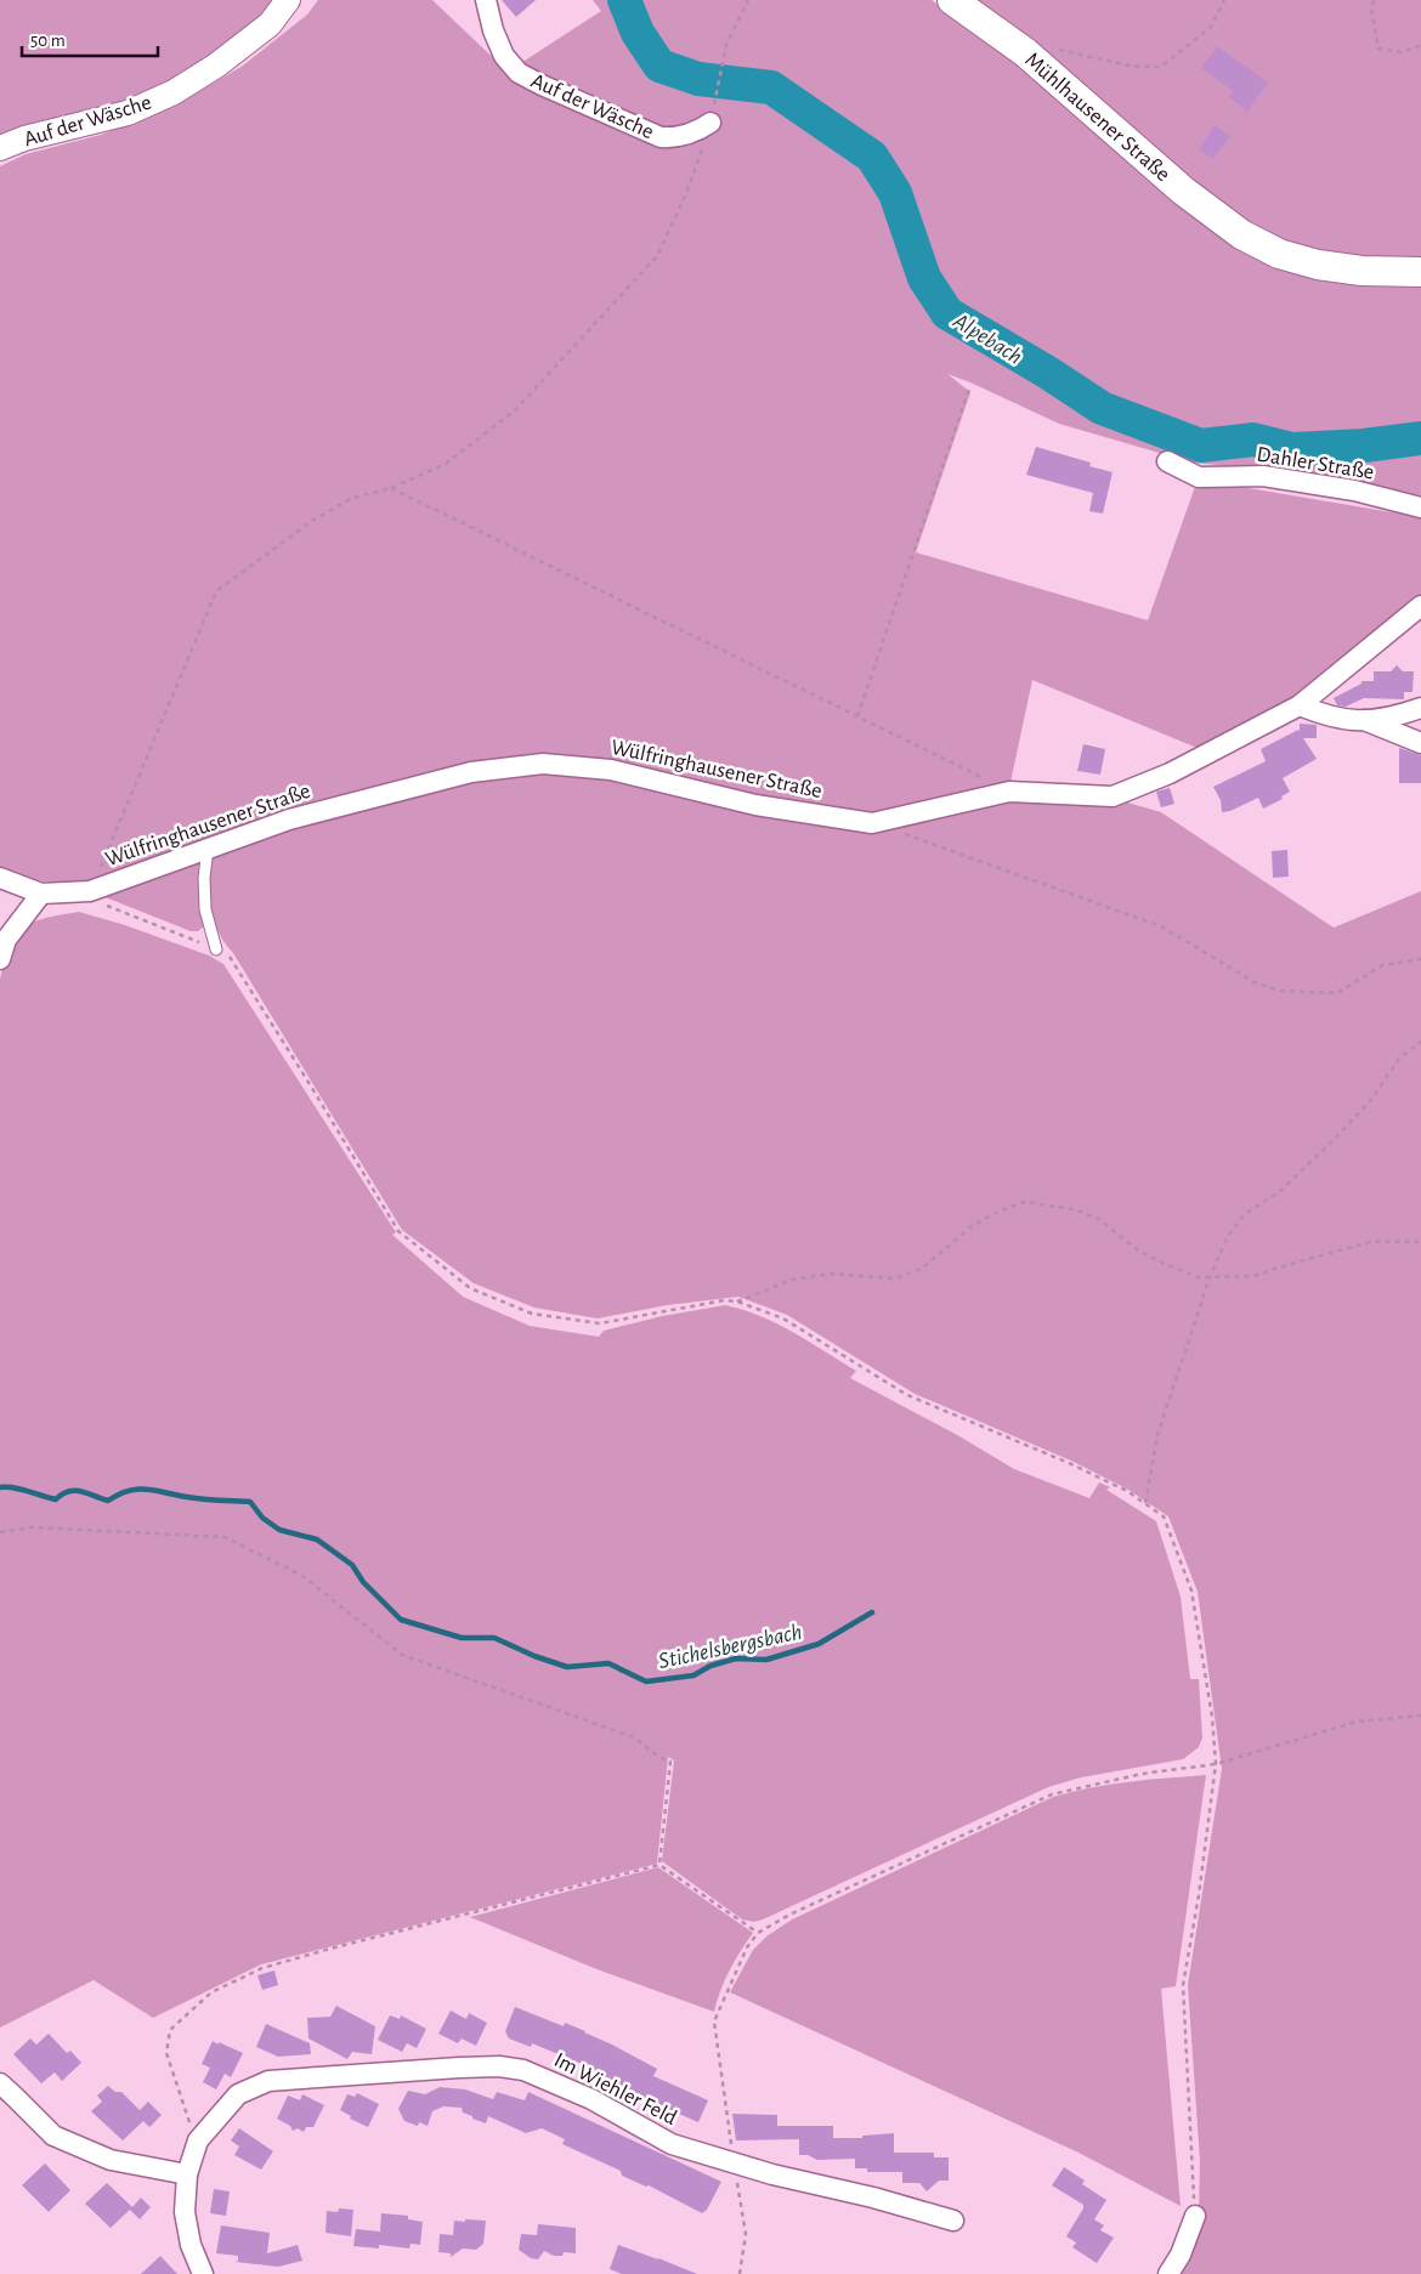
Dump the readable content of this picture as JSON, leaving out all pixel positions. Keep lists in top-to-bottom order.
{
  "streets": {
    "main road": ["Mühlhausener Straße"],
    "street": [
      "Auf der Wäsche",
      "Dahler Straße",
      "Wülfringhausener Straße",
      "Im Wiehler Feld"
    ]
  },
  "water": ["Alpebach", "Stichelsbergsbach"],
  "scale_bar": "50 m"
}
